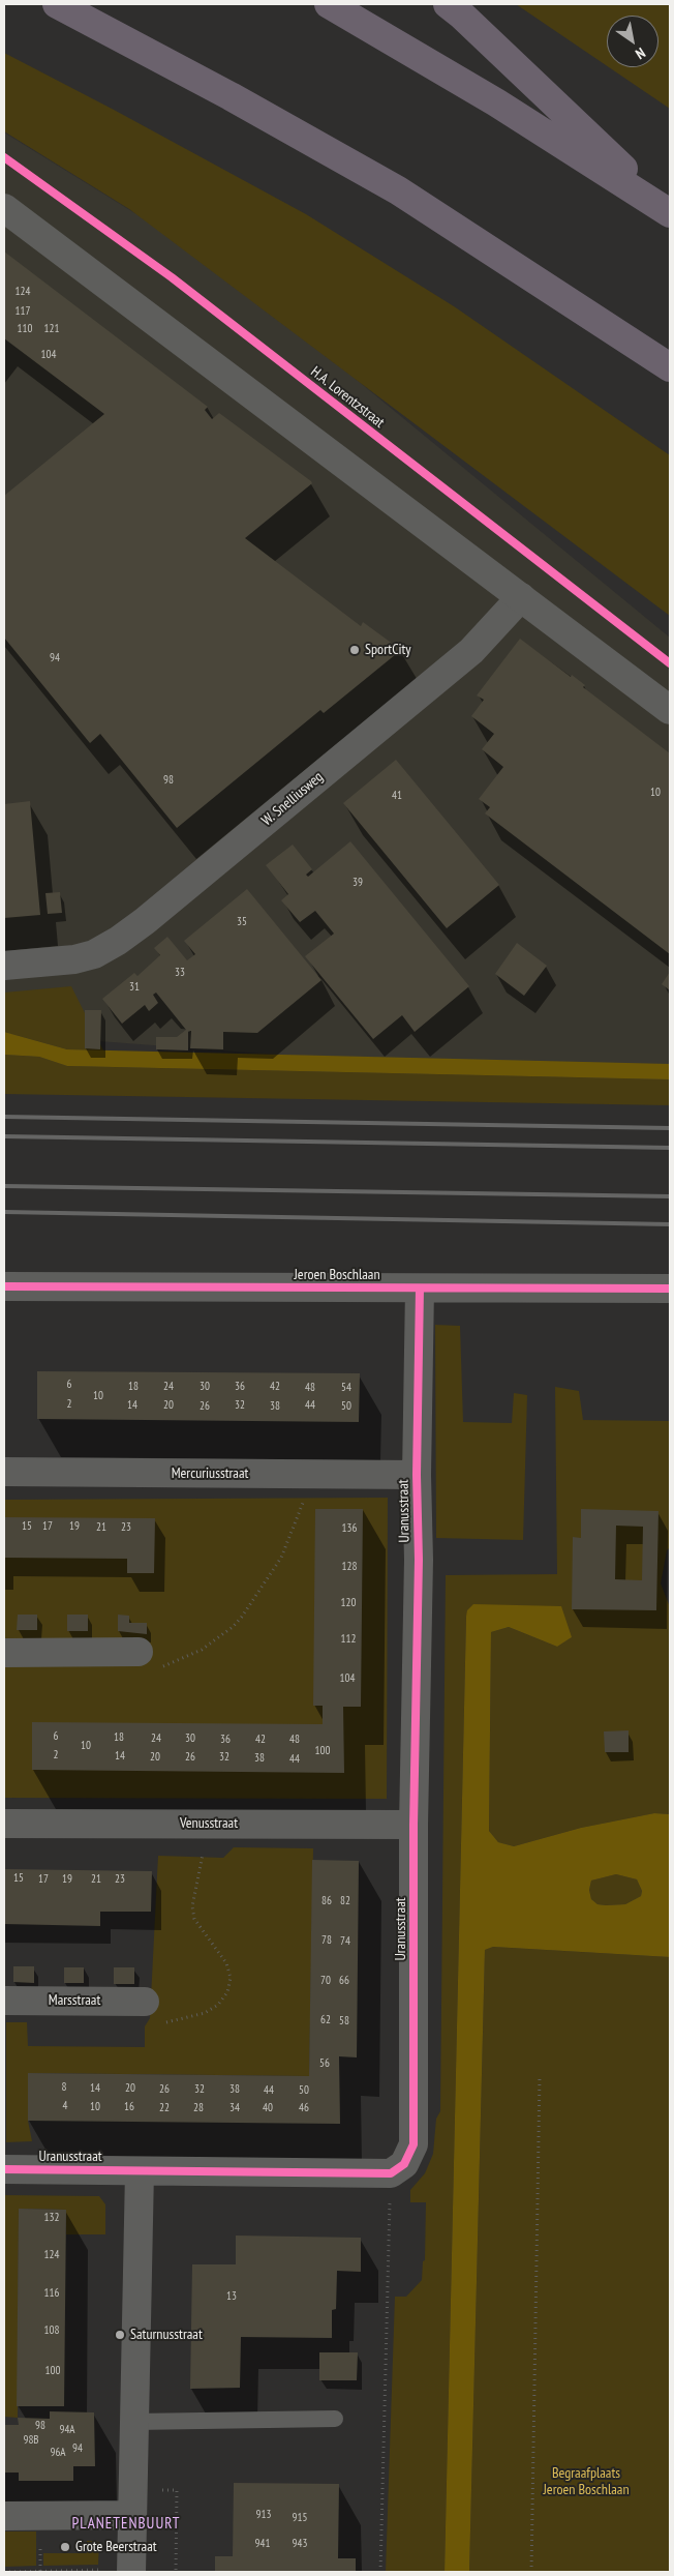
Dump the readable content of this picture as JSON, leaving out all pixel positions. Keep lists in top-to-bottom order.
{
  "streets": {
    "street": [
      "W. Snelliusweg",
      "Jeroen Boschlaan",
      "Mercuriusstraat",
      "Uranusstraat",
      "Venusstraat",
      "Marsstraat"
    ],
    "cycle path": ["H.A. Lorentzstraat"]
  },
  "crossings": [
    ["Jeroen Boschlaan", "Uranusstraat"],
    ["Mercuriusstraat", "Uranusstraat"],
    ["Uranusstraat", "Venusstraat"]
  ],
  "districts": ["PLANETENBUURT"],
  "parks": ["Begraafplaats Jeroen Boschlaan"],
  "places": ["SportCity", "Saturnusstraat", "Grote Beerstraat"],
  "house_numbers": [
    "124",
    "117",
    "110",
    "121",
    "104",
    "94",
    "98",
    "10",
    "41",
    "39",
    "35",
    "33",
    "31",
    "6",
    "18",
    "24",
    "30",
    "36",
    "42",
    "48",
    "54",
    "10",
    "2",
    "14",
    "20",
    "32",
    "44",
    "26",
    "38",
    "50",
    "15",
    "17",
    "19",
    "21",
    "23",
    "136",
    "128",
    "120",
    "112",
    "104",
    "6",
    "18",
    "24",
    "30",
    "36",
    "42",
    "48",
    "10",
    "100",
    "2",
    "14",
    "20",
    "26",
    "32",
    "38",
    "44",
    "15",
    "17",
    "19",
    "21",
    "23",
    "86",
    "82",
    "78",
    "74",
    "70",
    "66",
    "62",
    "58",
    "56",
    "8",
    "14",
    "20",
    "26",
    "32",
    "38",
    "44",
    "50",
    "4",
    "10",
    "16",
    "22",
    "28",
    "34",
    "40",
    "46",
    "132",
    "124",
    "116",
    "13",
    "108",
    "100",
    "98",
    "94A",
    "98B",
    "94",
    "96A",
    "913",
    "915",
    "941",
    "943"
  ],
  "north": "bottom right"
}
